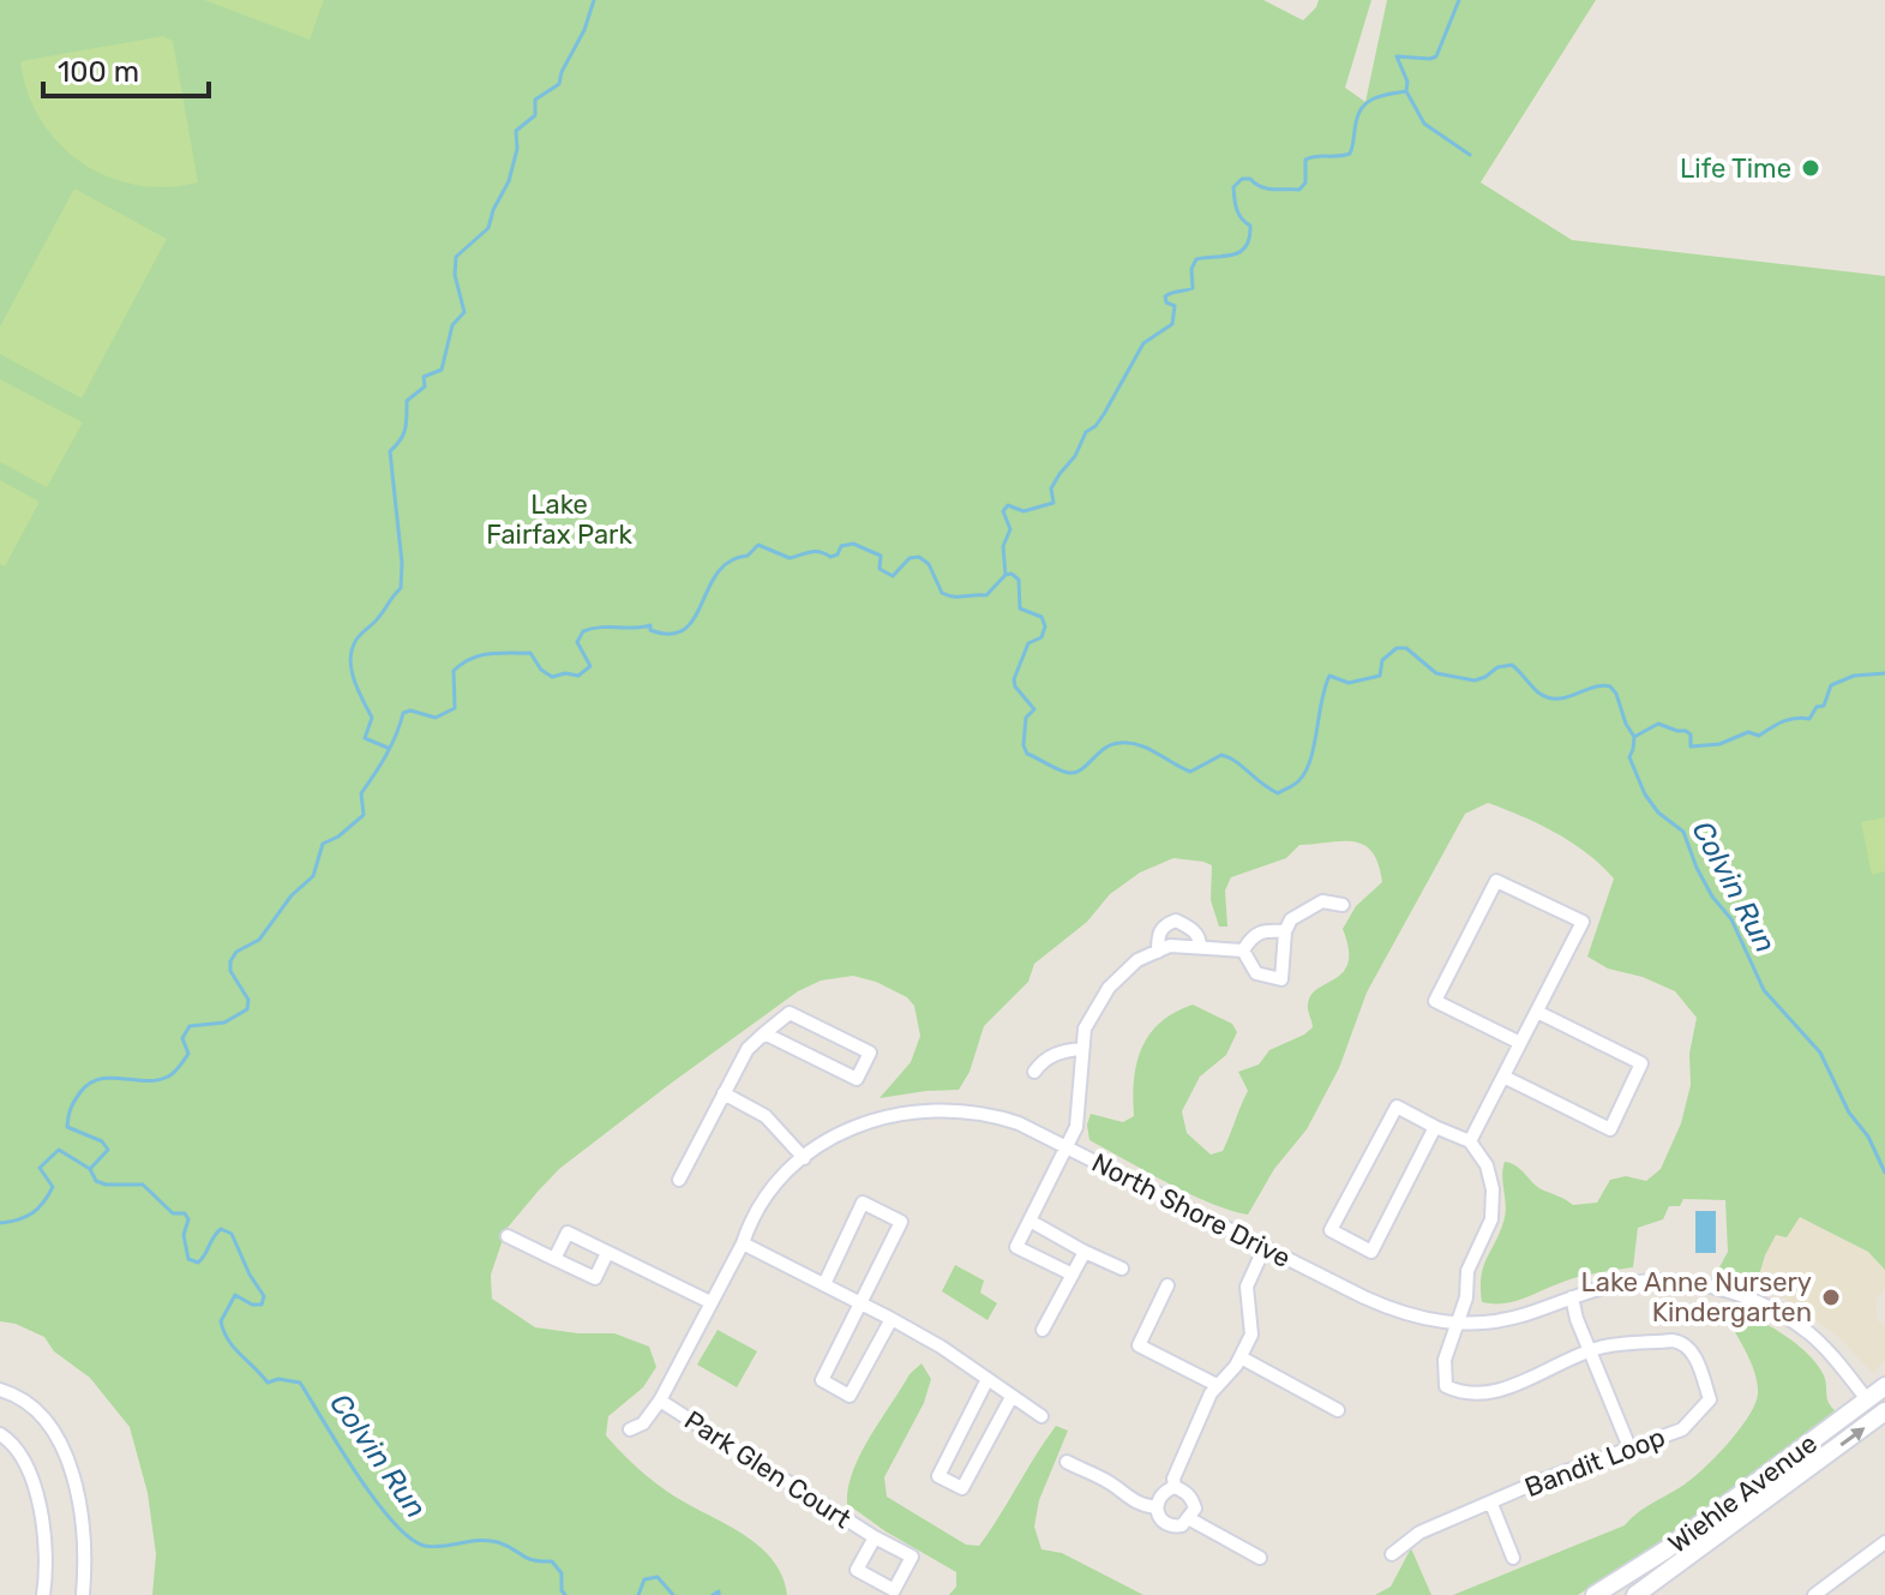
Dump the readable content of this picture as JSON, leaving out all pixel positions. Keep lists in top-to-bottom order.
{
  "streets": {
    "main road": ["Wiehle Avenue"],
    "street": ["North Shore Drive", "Bandit Loop", "Park Glen Court"]
  },
  "crossings": [
    ["North Shore Drive", "Bandit Loop"],
    ["North Shore Drive", "Park Glen Court"],
    ["North Shore Drive", "Wiehle Avenue"]
  ],
  "water": ["Colvin Run"],
  "parks": ["Lake Fairfax Park"],
  "places": ["Life Time", "Lake Anne Nursery Kindergarten"],
  "scale_bar": "100 m"
}
